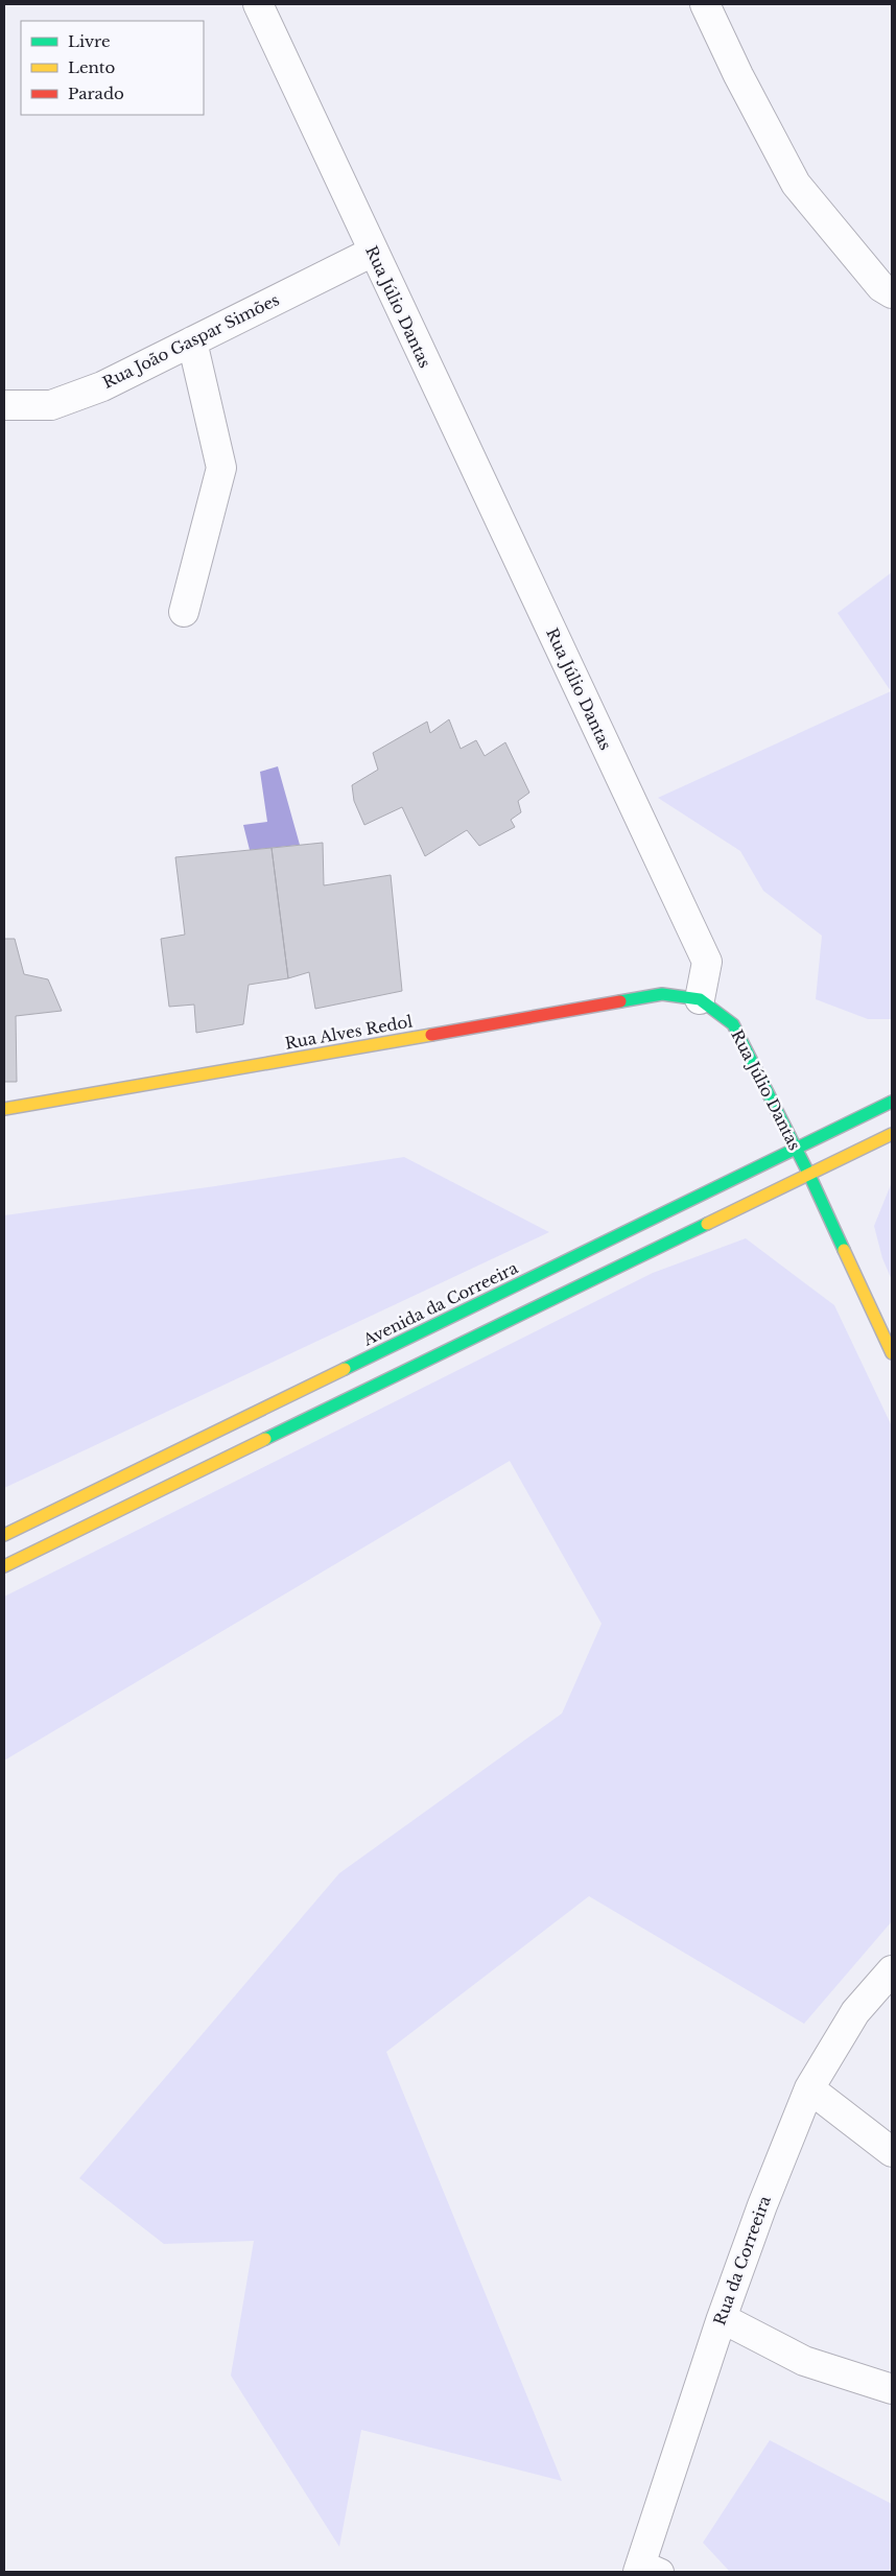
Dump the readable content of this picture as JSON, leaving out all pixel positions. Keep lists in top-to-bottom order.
{
  "streets": {
    "main road": ["Rua Júlio Dantas", "Rua Alves Redol", "Avenida da Correeira"],
    "street": ["Rua João Gaspar Simões", "Rua da Correeira"]
  },
  "crossings": [
    ["Rua Júlio Dantas", "Rua João Gaspar Simões"],
    ["Rua Júlio Dantas", "Rua Alves Redol"],
    ["Rua Júlio Dantas", "Avenida da Correeira"]
  ],
  "legend": ["Livre", "Lento", "Parado"]
}
